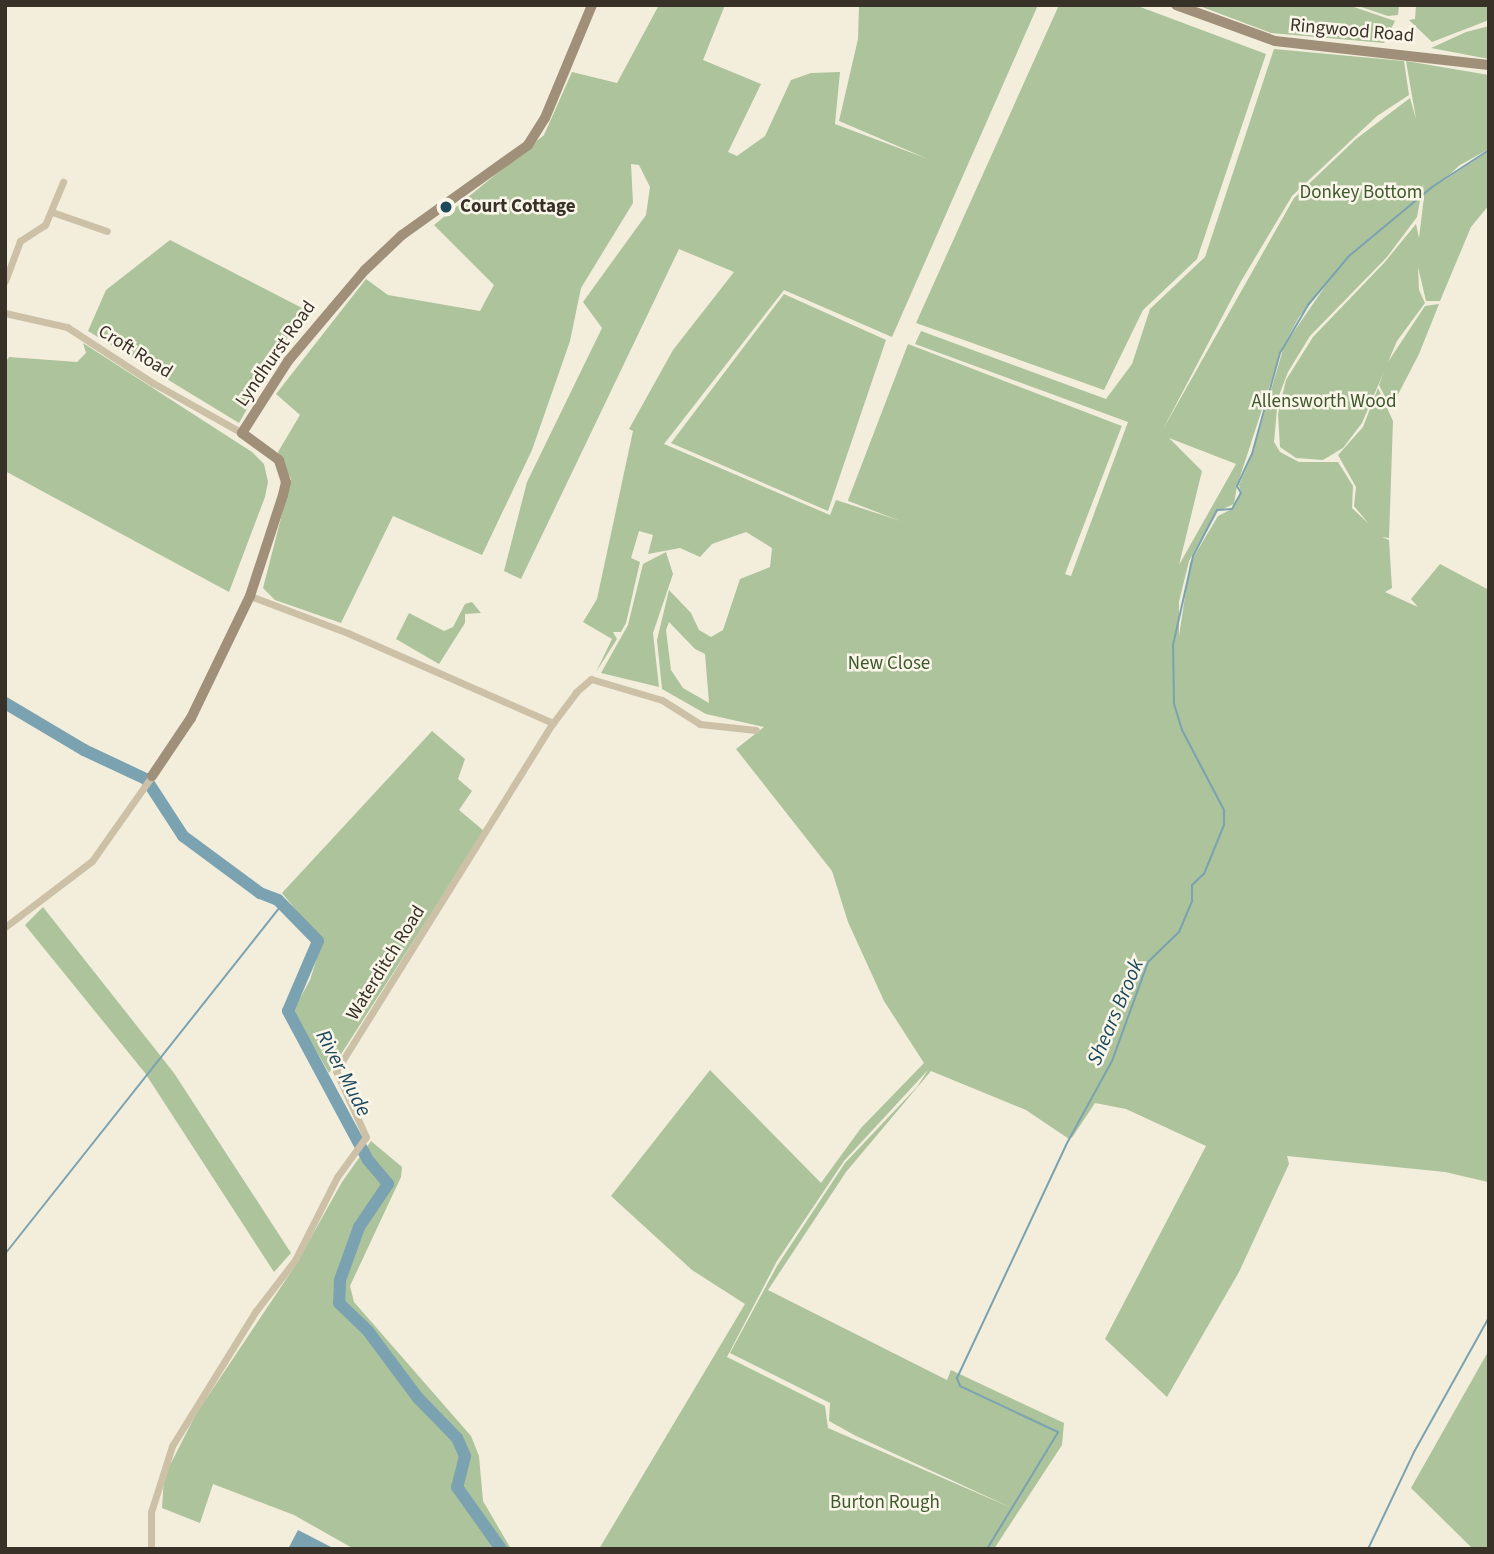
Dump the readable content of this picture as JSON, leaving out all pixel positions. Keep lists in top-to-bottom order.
{
  "streets": {
    "street": [
      "Ringwood Road",
      "Croft Road",
      "Lyndhurst Road",
      "Waterditch Road"
    ]
  },
  "crossings": [
    ["Croft Road", "Lyndhurst Road"]
  ],
  "water": ["Shears Brook", "River Mude"],
  "parks": [
    "Donkey Bottom",
    "Allensworth Wood",
    "New Close",
    "Burton Rough"
  ],
  "places": ["Court Cottage"]
}
